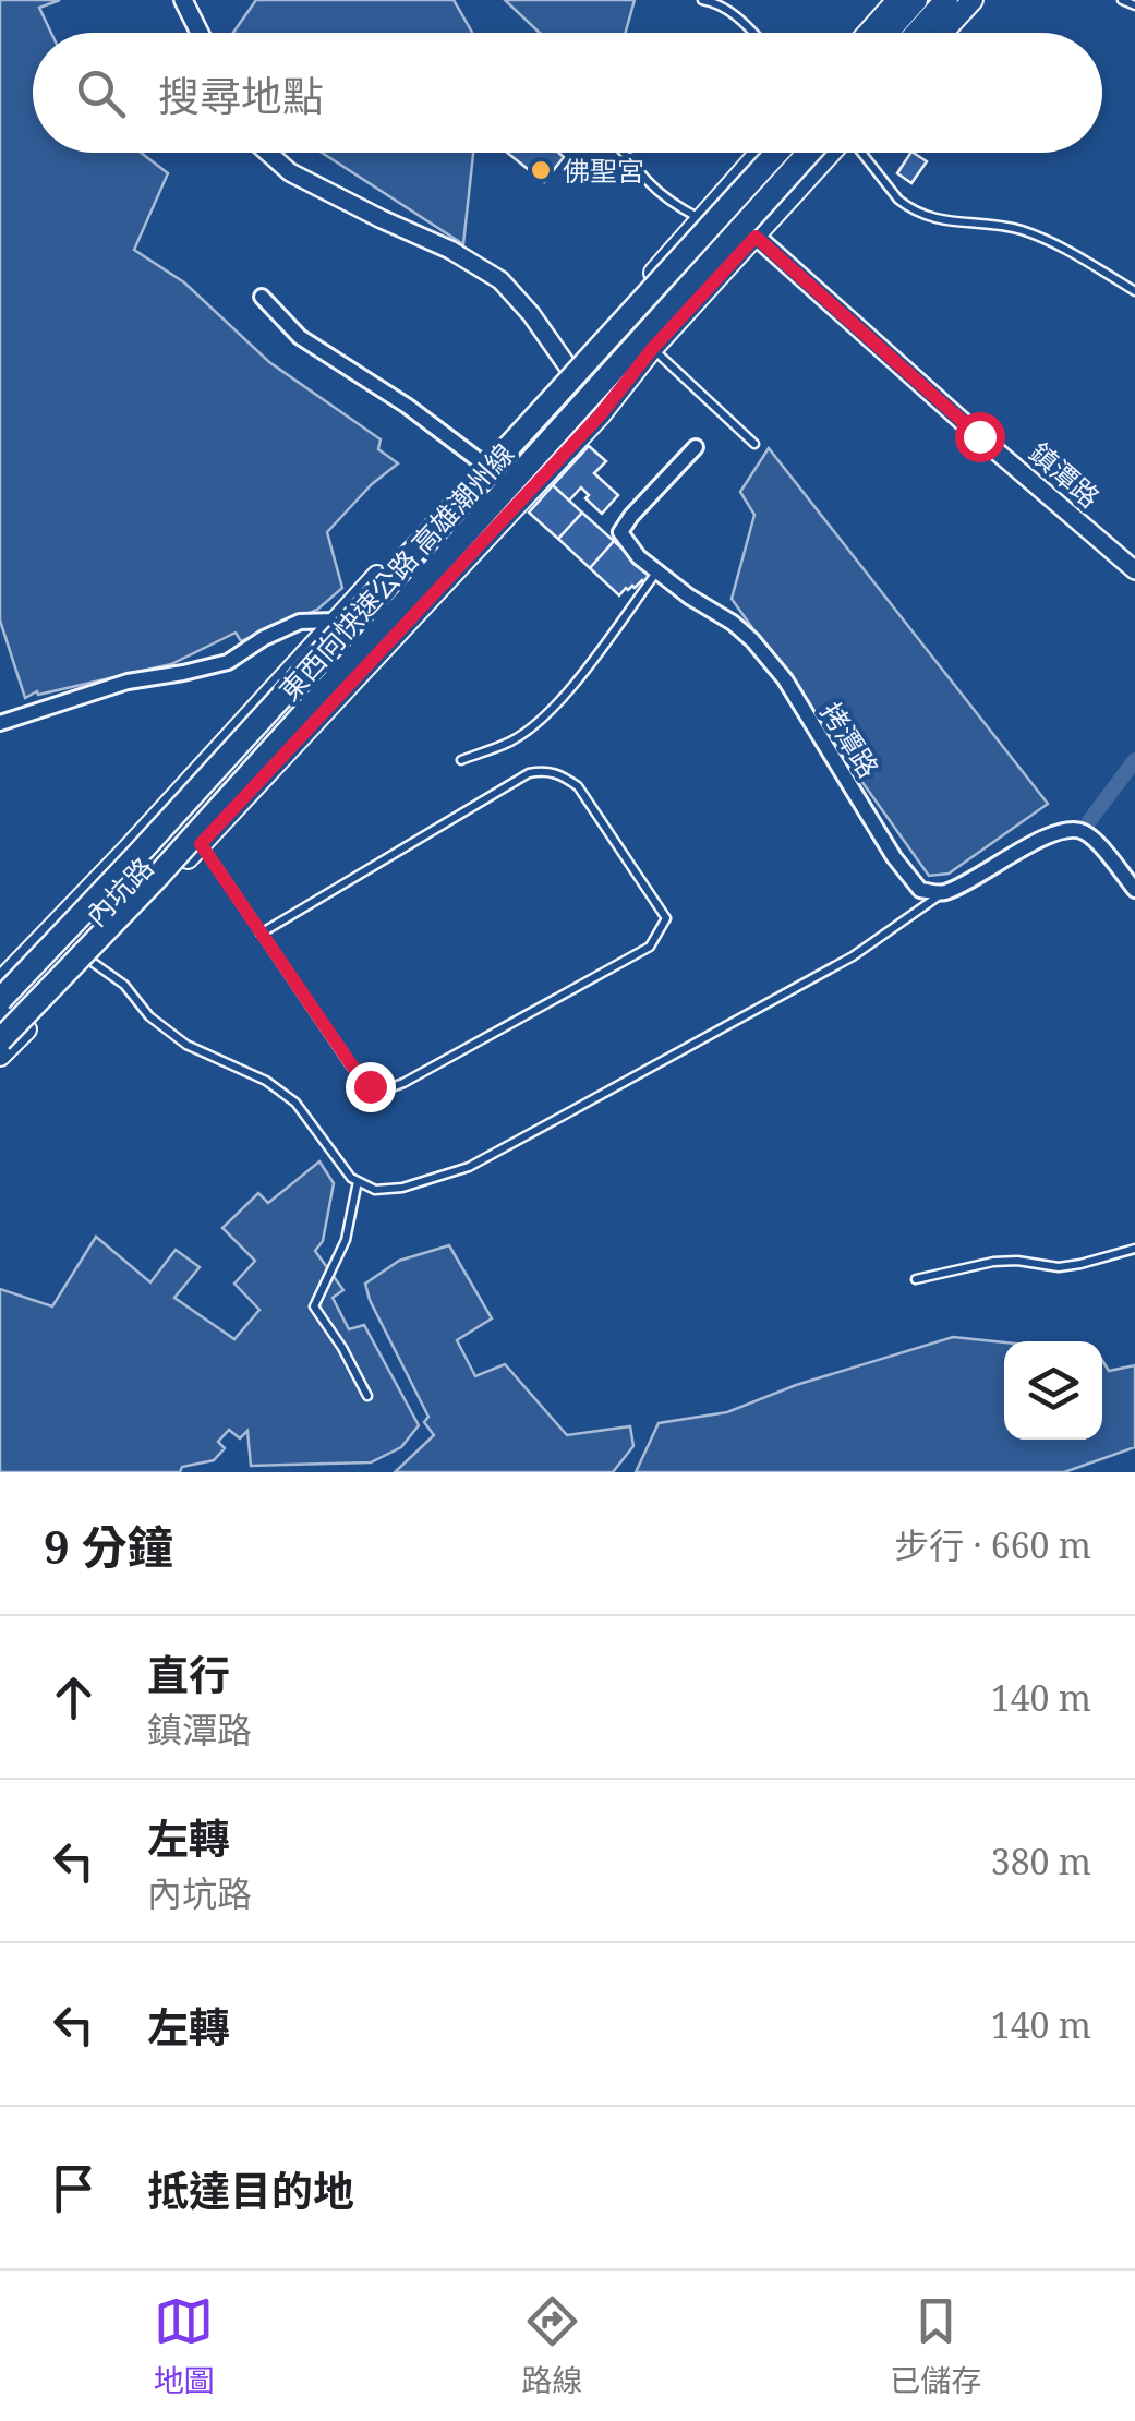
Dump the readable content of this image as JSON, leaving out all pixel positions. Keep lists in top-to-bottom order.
{
  "streets": {
    "highway": ["東西向快速公路 高雄潮州線"],
    "main road": ["內坑路"],
    "street": ["鎮潭路", "拷潭路"]
  },
  "crossings": [
    ["鎮潭路", "內坑路"]
  ],
  "places": ["佛聖宮"],
  "page": {
    "search": "搜尋地點",
    "heading": ["9 分鐘", "步行 · 660 m"],
    "list": [
      ["直行", "鎮潭路", "140 m"],
      ["左轉", "內坑路", "380 m"],
      ["左轉", "140 m"],
      "抵達目的地"
    ],
    "nav": ["地圖", "路線", "已儲存"]
  }
}
